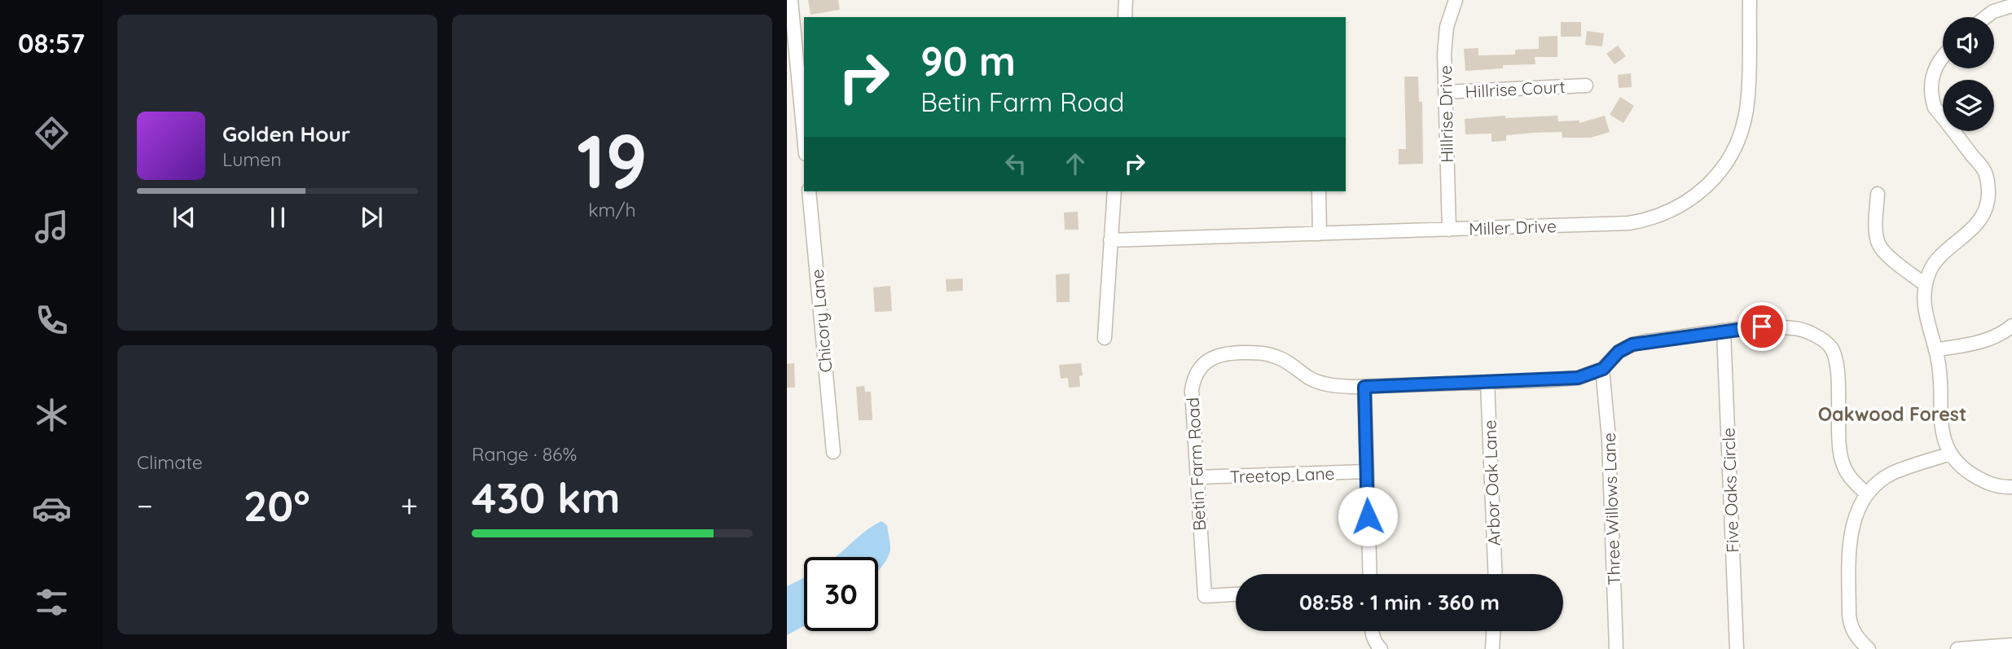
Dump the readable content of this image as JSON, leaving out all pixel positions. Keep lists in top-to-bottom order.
{
  "streets": {
    "street": [
      "Hillrise Court",
      "Hillrise Drive",
      "Miller Drive",
      "Chicory Lane",
      "Betin Farm Road",
      "Treetop Lane",
      "Arbor Oak Lane",
      "Five Oaks Circle",
      "Three Willows Lane"
    ]
  },
  "crossings": [
    ["Hillrise Court", "Hillrise Drive"],
    ["Hillrise Drive", "Miller Drive"],
    ["Betin Farm Road", "Treetop Lane"],
    ["Betin Farm Road", "Arbor Oak Lane"],
    ["Betin Farm Road", "Three Willows Lane"]
  ],
  "districts": ["Oakwood Forest"],
  "page": {
    "tabs": "08:57",
    "tile": [
      ["19", "km/h"],
      "Climate",
      ["Range · 86%", "430 km"]
    ],
    "turn": ["90 m", "Betin Farm Road"],
    "song": ["Golden Hour", "Lumen"],
    "heat": ["−", "20°", "+"],
    "limit": "30",
    "trip": "08:58 · 1 min · 360 m"
  }
}
